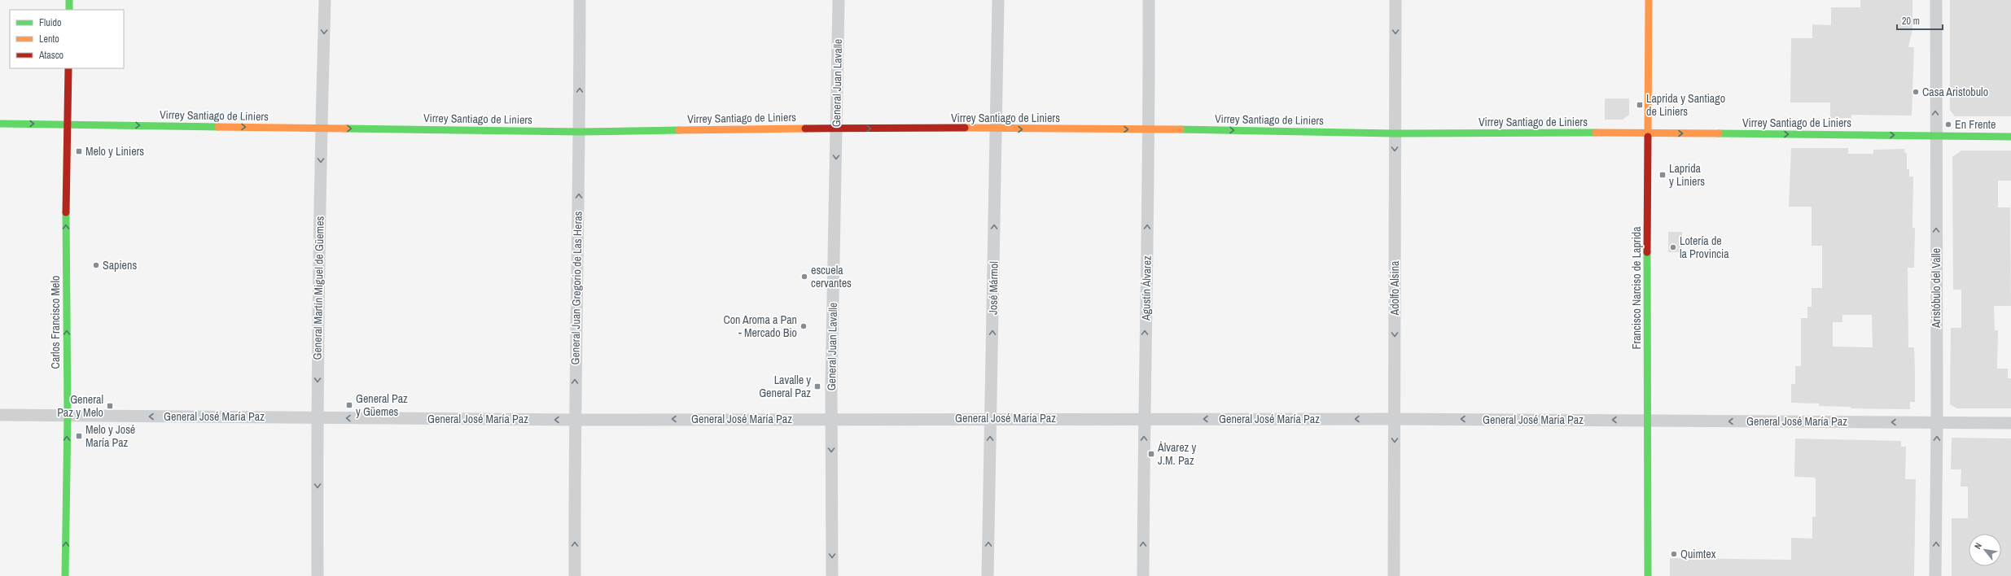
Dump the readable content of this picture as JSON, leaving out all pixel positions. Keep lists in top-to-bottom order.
{
  "streets": {
    "street": [
      "General Juan Lavalle",
      "Virrey Santiago de Liniers",
      "General Martín Miguel de Güemes",
      "General Juan Gregorio de Las Heras",
      "José Mármol",
      "Agustín Álvarez",
      "Adolfo Alsina",
      "Francisco Narciso de Laprida",
      "Aristóbulo del Valle",
      "Carlos Francisco Melo",
      "General José María Paz"
    ]
  },
  "crossings": [
    ["General Juan Lavalle", "Virrey Santiago de Liniers"],
    ["General Juan Lavalle", "General José María Paz"],
    ["Virrey Santiago de Liniers", "General Martín Miguel de Güemes"],
    ["Virrey Santiago de Liniers", "General Juan Gregorio de Las Heras"],
    ["Virrey Santiago de Liniers", "José Mármol"],
    ["Virrey Santiago de Liniers", "Agustín Álvarez"],
    ["Virrey Santiago de Liniers", "Adolfo Alsina"],
    ["Virrey Santiago de Liniers", "Francisco Narciso de Laprida"],
    ["Virrey Santiago de Liniers", "Aristóbulo del Valle"],
    ["Virrey Santiago de Liniers", "Carlos Francisco Melo"],
    ["General Martín Miguel de Güemes", "General José María Paz"],
    ["General Juan Gregorio de Las Heras", "General José María Paz"],
    ["José Mármol", "General José María Paz"],
    ["Agustín Álvarez", "General José María Paz"],
    ["Adolfo Alsina", "General José María Paz"],
    ["Francisco Narciso de Laprida", "General José María Paz"],
    ["Aristóbulo del Valle", "General José María Paz"],
    ["Carlos Francisco Melo", "General José María Paz"]
  ],
  "one_way": [
    "General Juan Lavalle",
    "Virrey Santiago de Liniers",
    "General Martín Miguel de Güemes",
    "General Juan Gregorio de Las Heras",
    "José Mármol",
    "Agustín Álvarez",
    "Adolfo Alsina",
    "Aristóbulo del Valle",
    "Carlos Francisco Melo",
    "General José María Paz"
  ],
  "places": {
    "other": [
      "Casa Aristobulo",
      "En Frente",
      "Lotería de la Provincia",
      "Sapiens",
      "escuela cervantes",
      "Con Aroma a Pan - Mercado Bio",
      "Quimtex"
    ],
    "transit": [
      "Laprida y Santiago de Liniers",
      "Melo y Liniers",
      "Laprida y Liniers",
      "Lavalle y General Paz",
      "General Paz y Güemes",
      "General Paz y Melo",
      "Melo y José María Paz",
      "Álvarez y J.M. Paz"
    ]
  },
  "legend": ["Fluido", "Lento", "Atasco"],
  "scale_bar": "20 m",
  "north": "top left"
}
